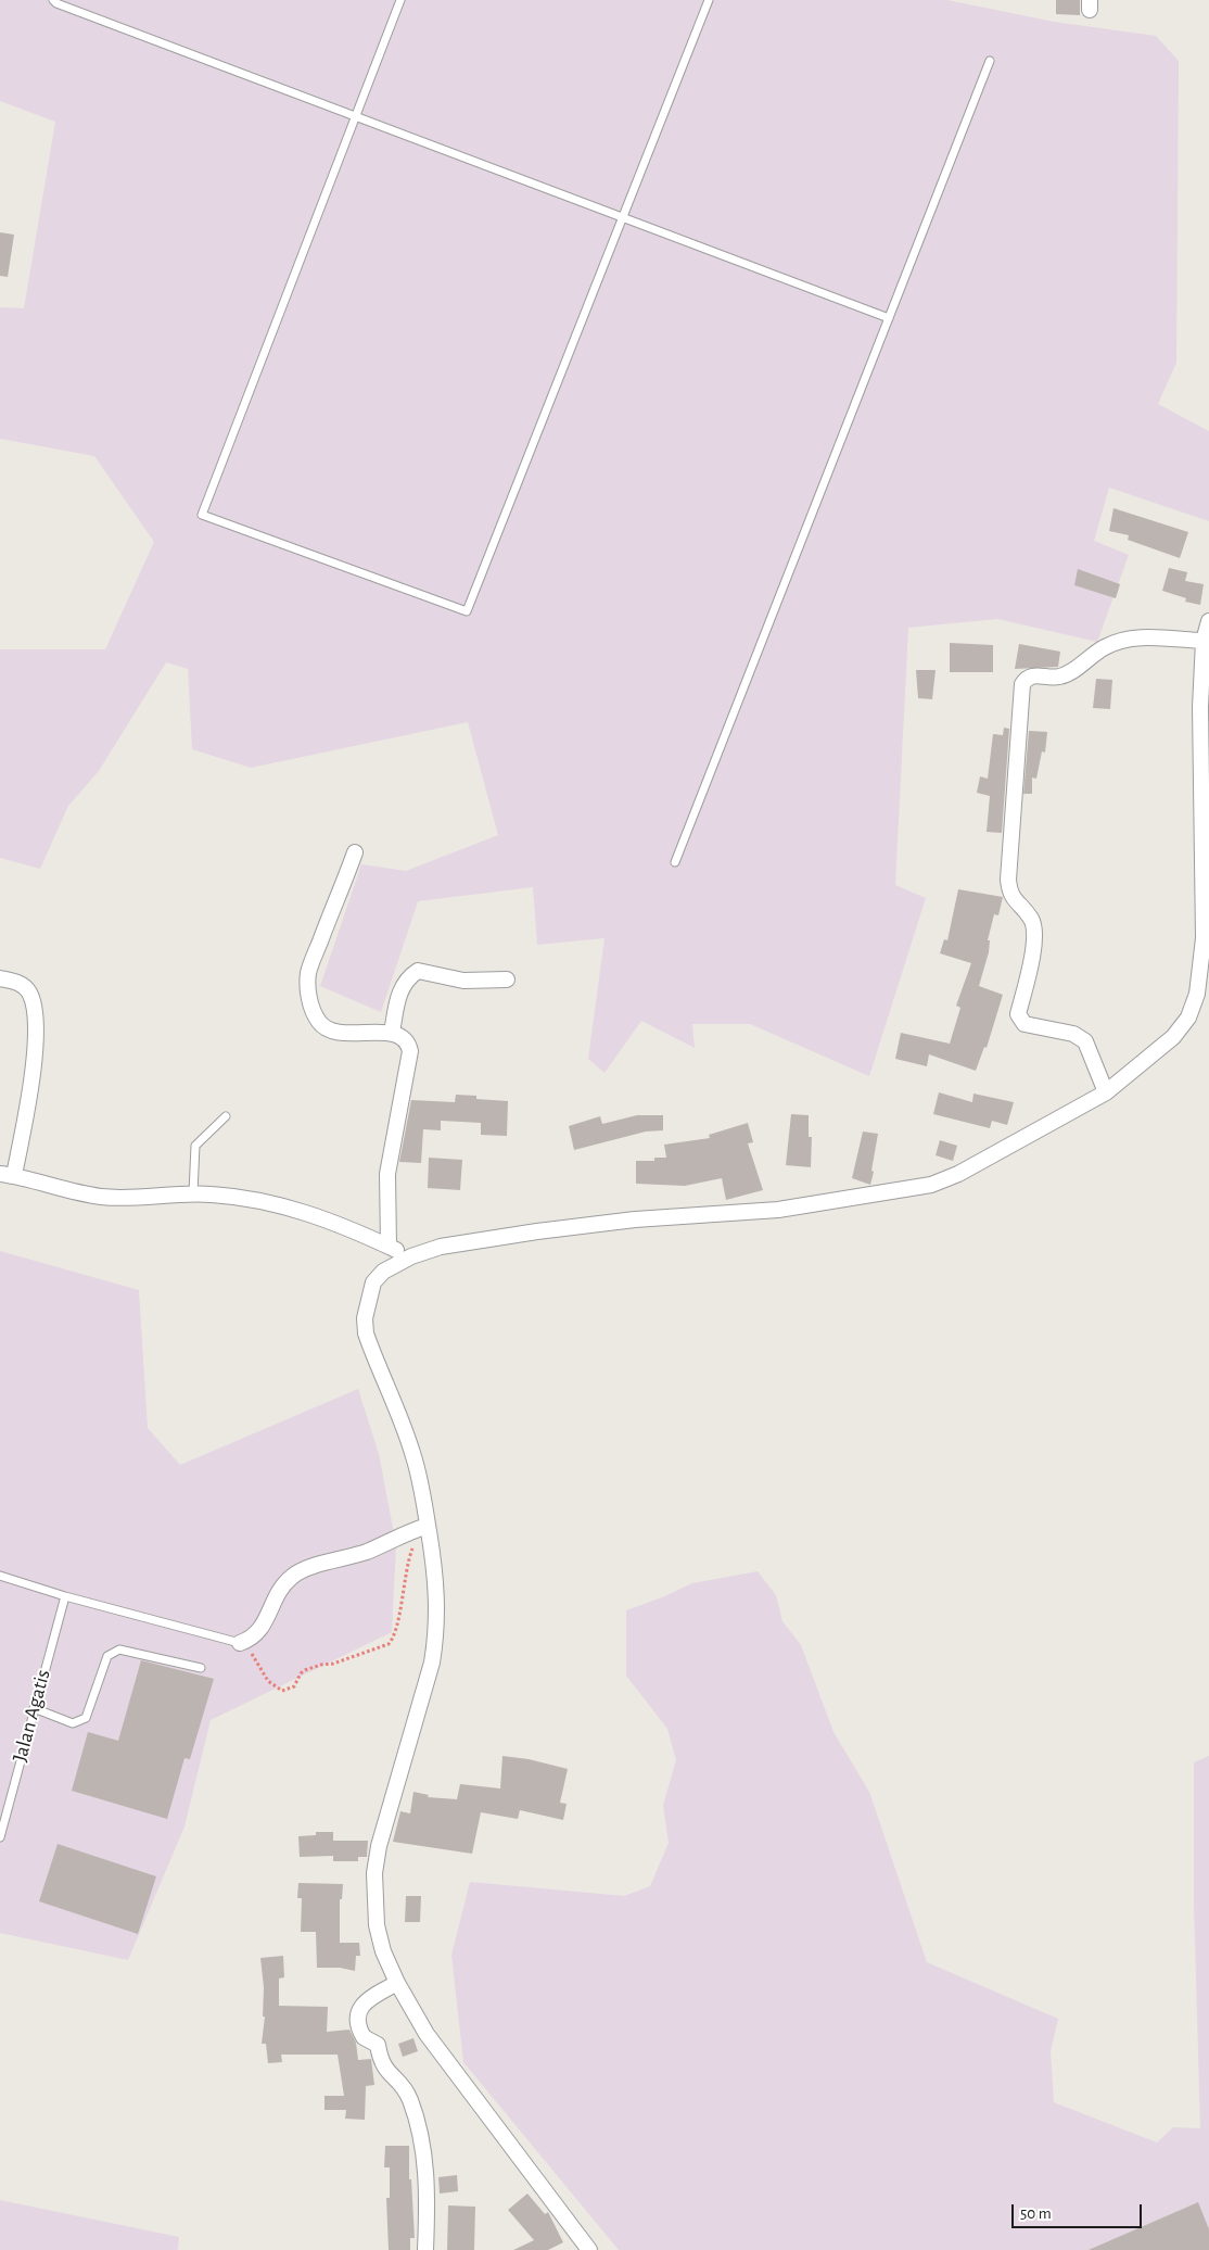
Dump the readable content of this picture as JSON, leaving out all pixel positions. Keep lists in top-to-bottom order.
{
  "streets": {
    "lane": ["Jalan Agatis"]
  },
  "scale_bar": "50 m"
}
